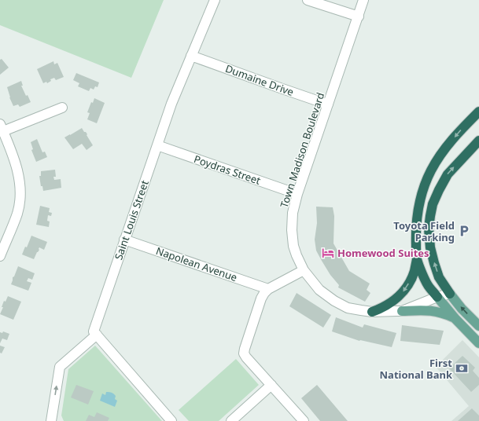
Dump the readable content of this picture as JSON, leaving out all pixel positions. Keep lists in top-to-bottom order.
{
  "streets": {
    "street": [
      "Dumaine Drive",
      "Town Madison Boulevard",
      "Poydras Street",
      "Saint Louis Street",
      "Napolean Avenue"
    ]
  },
  "crossings": [
    ["Dumaine Drive", "Town Madison Boulevard"],
    ["Dumaine Drive", "Saint Louis Street"],
    ["Town Madison Boulevard", "Poydras Street"],
    ["Poydras Street", "Saint Louis Street"],
    ["Saint Louis Street", "Napolean Avenue"]
  ],
  "places": {
    "parking": ["Toyota Field Parking"],
    "hotel": ["Homewood Suites"],
    "bank": ["First National Bank"]
  }
}
